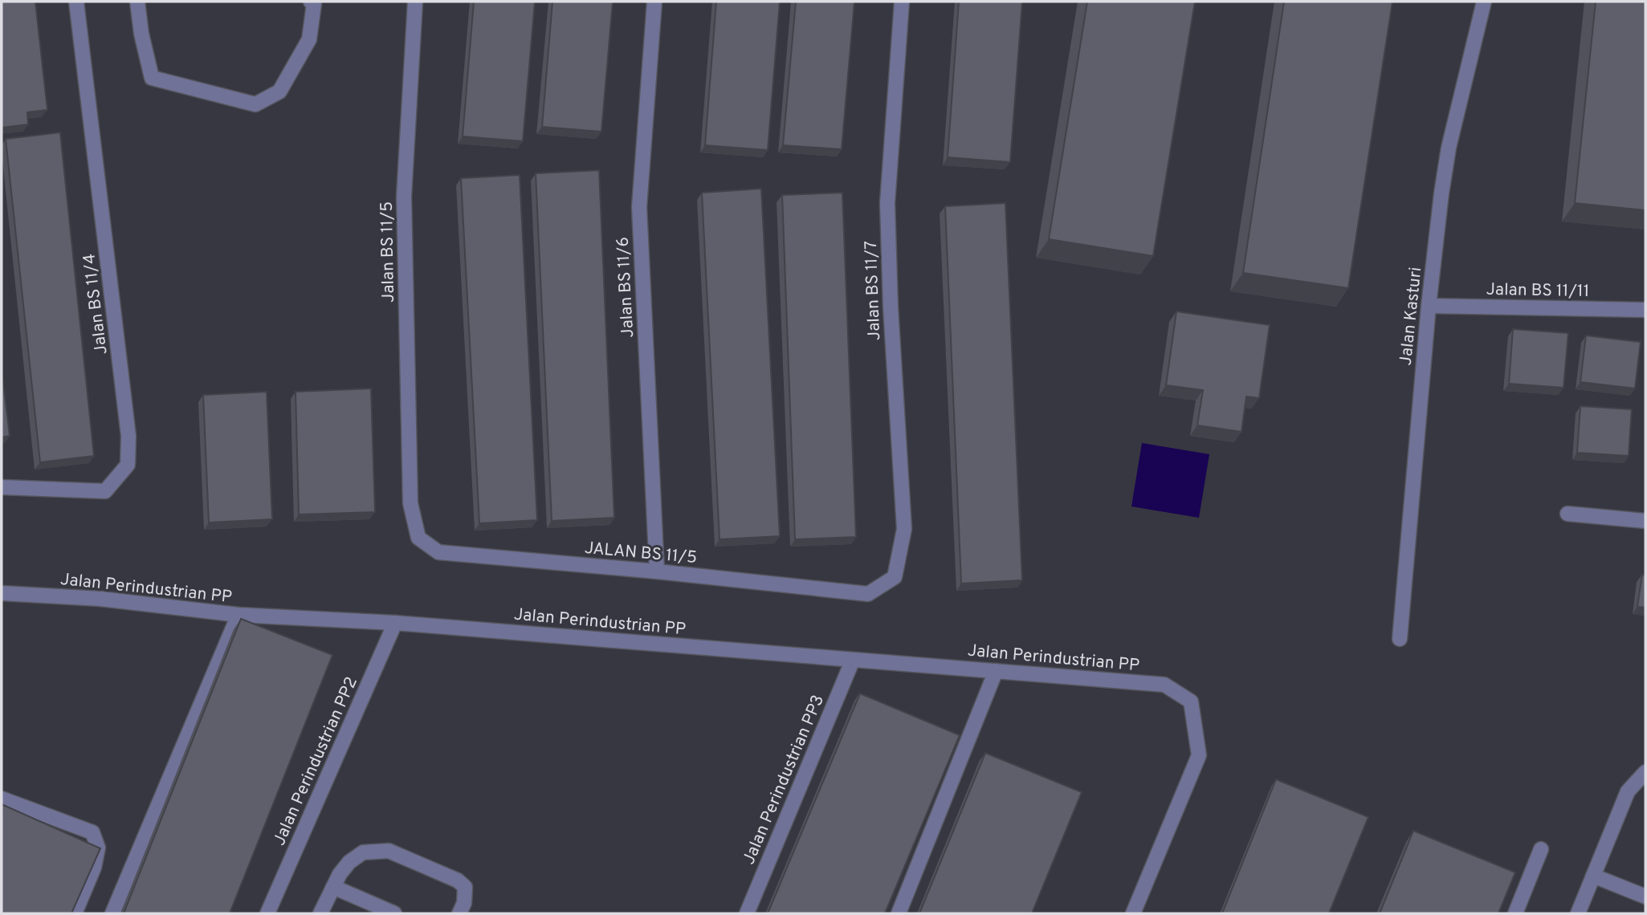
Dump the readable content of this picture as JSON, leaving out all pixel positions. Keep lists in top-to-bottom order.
{
  "streets": {
    "street": [
      "Jalan BS 11/5",
      "Jalan BS 11/6",
      "Jalan BS 11/11",
      "Jalan BS 11/7",
      "Jalan BS 11/4",
      "Jalan Kasturi",
      "JALAN BS 11/5",
      "Jalan Perindustrian PP",
      "Jalan Perindustrian PP2",
      "Jalan Perindustrian PP3"
    ]
  },
  "crossings": [
    ["Jalan BS 11/5", "JALAN BS 11/5"],
    ["Jalan BS 11/6", "JALAN BS 11/5"],
    ["Jalan BS 11/11", "Jalan Kasturi"],
    ["Jalan BS 11/7", "JALAN BS 11/5"],
    ["Jalan Perindustrian PP", "Jalan Perindustrian PP2"],
    ["Jalan Perindustrian PP", "Jalan Perindustrian PP3"]
  ]
}
